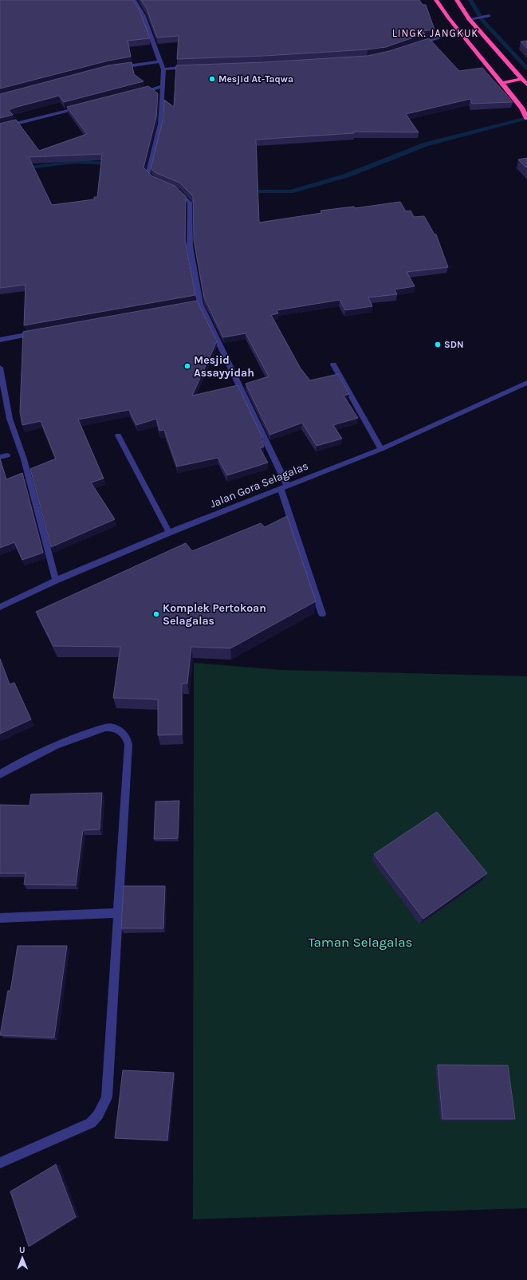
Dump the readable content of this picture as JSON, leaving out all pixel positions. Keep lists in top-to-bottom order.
{
  "streets": {
    "street": ["Jalan Gora Selagalas"]
  },
  "districts": ["LINGK. JANGKUK"],
  "parks": ["Taman Selagalas"],
  "places": [
    "Mesjid At-Taqwa",
    "SDN",
    "Mesjid Assayyidah",
    "Komplek Pertokoan Selagalas"
  ],
  "north": "top"
}
